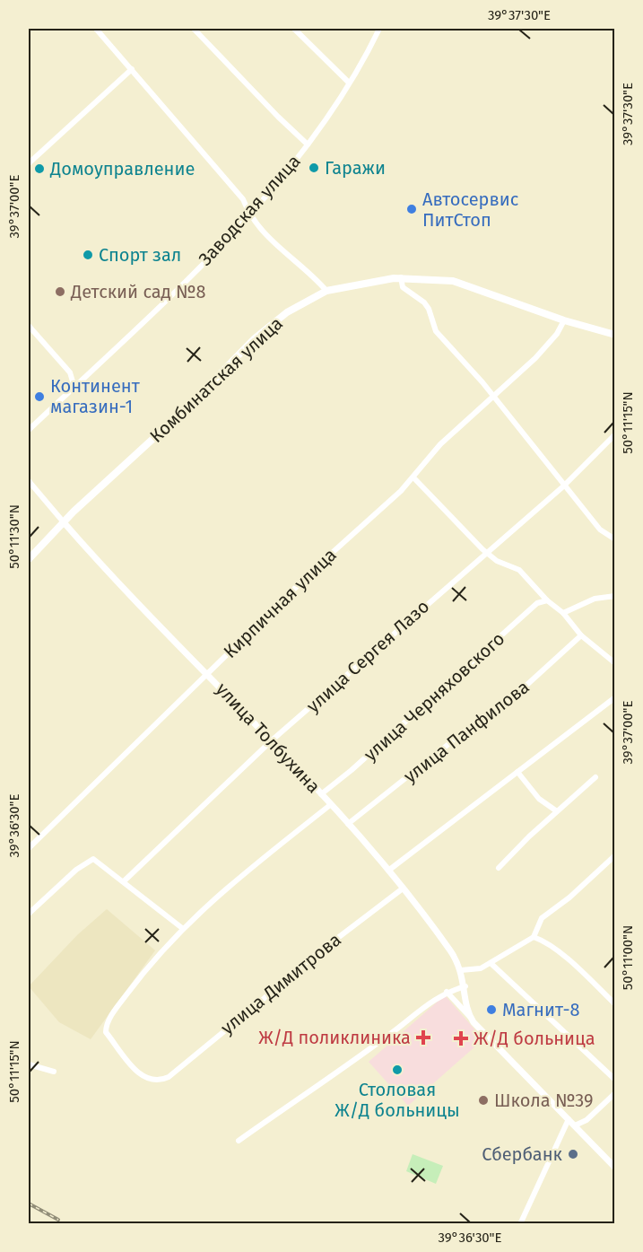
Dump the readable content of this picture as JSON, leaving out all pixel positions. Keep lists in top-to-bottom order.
{
  "streets": {
    "main road": ["Комбинатская улица"],
    "street": [
      "Заводская улица",
      "Кирпичная улица",
      "улица Сергея Лазо",
      "улица Черняховского",
      "улица Панфилова",
      "улица Толбухина",
      "улица Димитрова"
    ]
  },
  "crossings": [
    ["Комбинатская улица", "улица Толбухина"],
    ["Кирпичная улица", "улица Толбухина"],
    ["улица Сергея Лазо", "улица Толбухина"],
    ["улица Черняховского", "улица Толбухина"],
    ["улица Панфилова", "улица Толбухина"],
    ["улица Толбухина", "улица Димитрова"]
  ],
  "places": {
    "other": [
      "Гаражи",
      "Домоуправление",
      "Автосервис ПитСтоп",
      "Спорт зал",
      "Детский сад №8",
      "Континент магазин-1",
      "Магнит-8",
      "Столовая Ж/Д больницы",
      "Школа №39",
      "Сбербанк"
    ],
    "health": ["Ж/Д поликлиника", "Ж/Д больница"]
  },
  "coordinates": [
    "39°37'30\"E",
    "39°37'00\"E",
    "50°11'15\"N",
    "50°11'30\"N",
    "39°36'30\"E",
    "50°11'00\"N"
  ]
}
